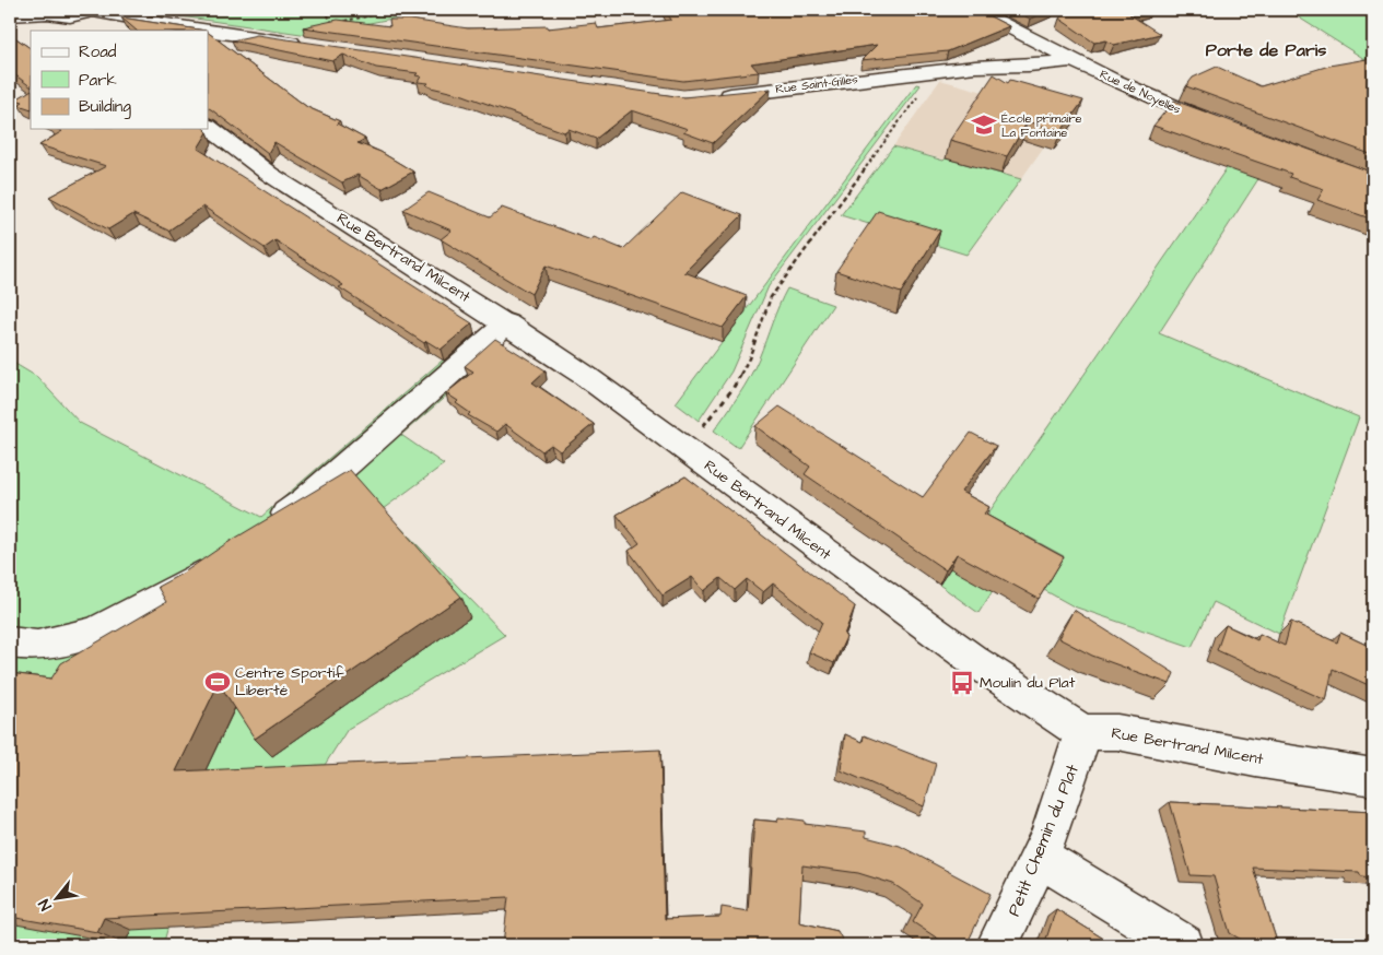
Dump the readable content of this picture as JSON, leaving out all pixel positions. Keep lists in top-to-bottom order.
{
  "streets": {
    "street": [
      "Rue Saint-Gilles",
      "Rue de Noyelles",
      "Rue Bertrand Milcent",
      "Petit Chemin du Plat"
    ]
  },
  "crossings": [
    ["Rue Saint-Gilles", "Rue de Noyelles"],
    ["Rue Bertrand Milcent", "Petit Chemin du Plat"]
  ],
  "districts": ["Porte de Paris"],
  "places": {
    "school or university": ["École primaire La Fontaine"],
    "sports": ["Centre Sportif Liberté"],
    "bus stop": ["Moulin du Plat"]
  },
  "legend": ["Road", "Park", "Building"],
  "north": "bottom left"
}
